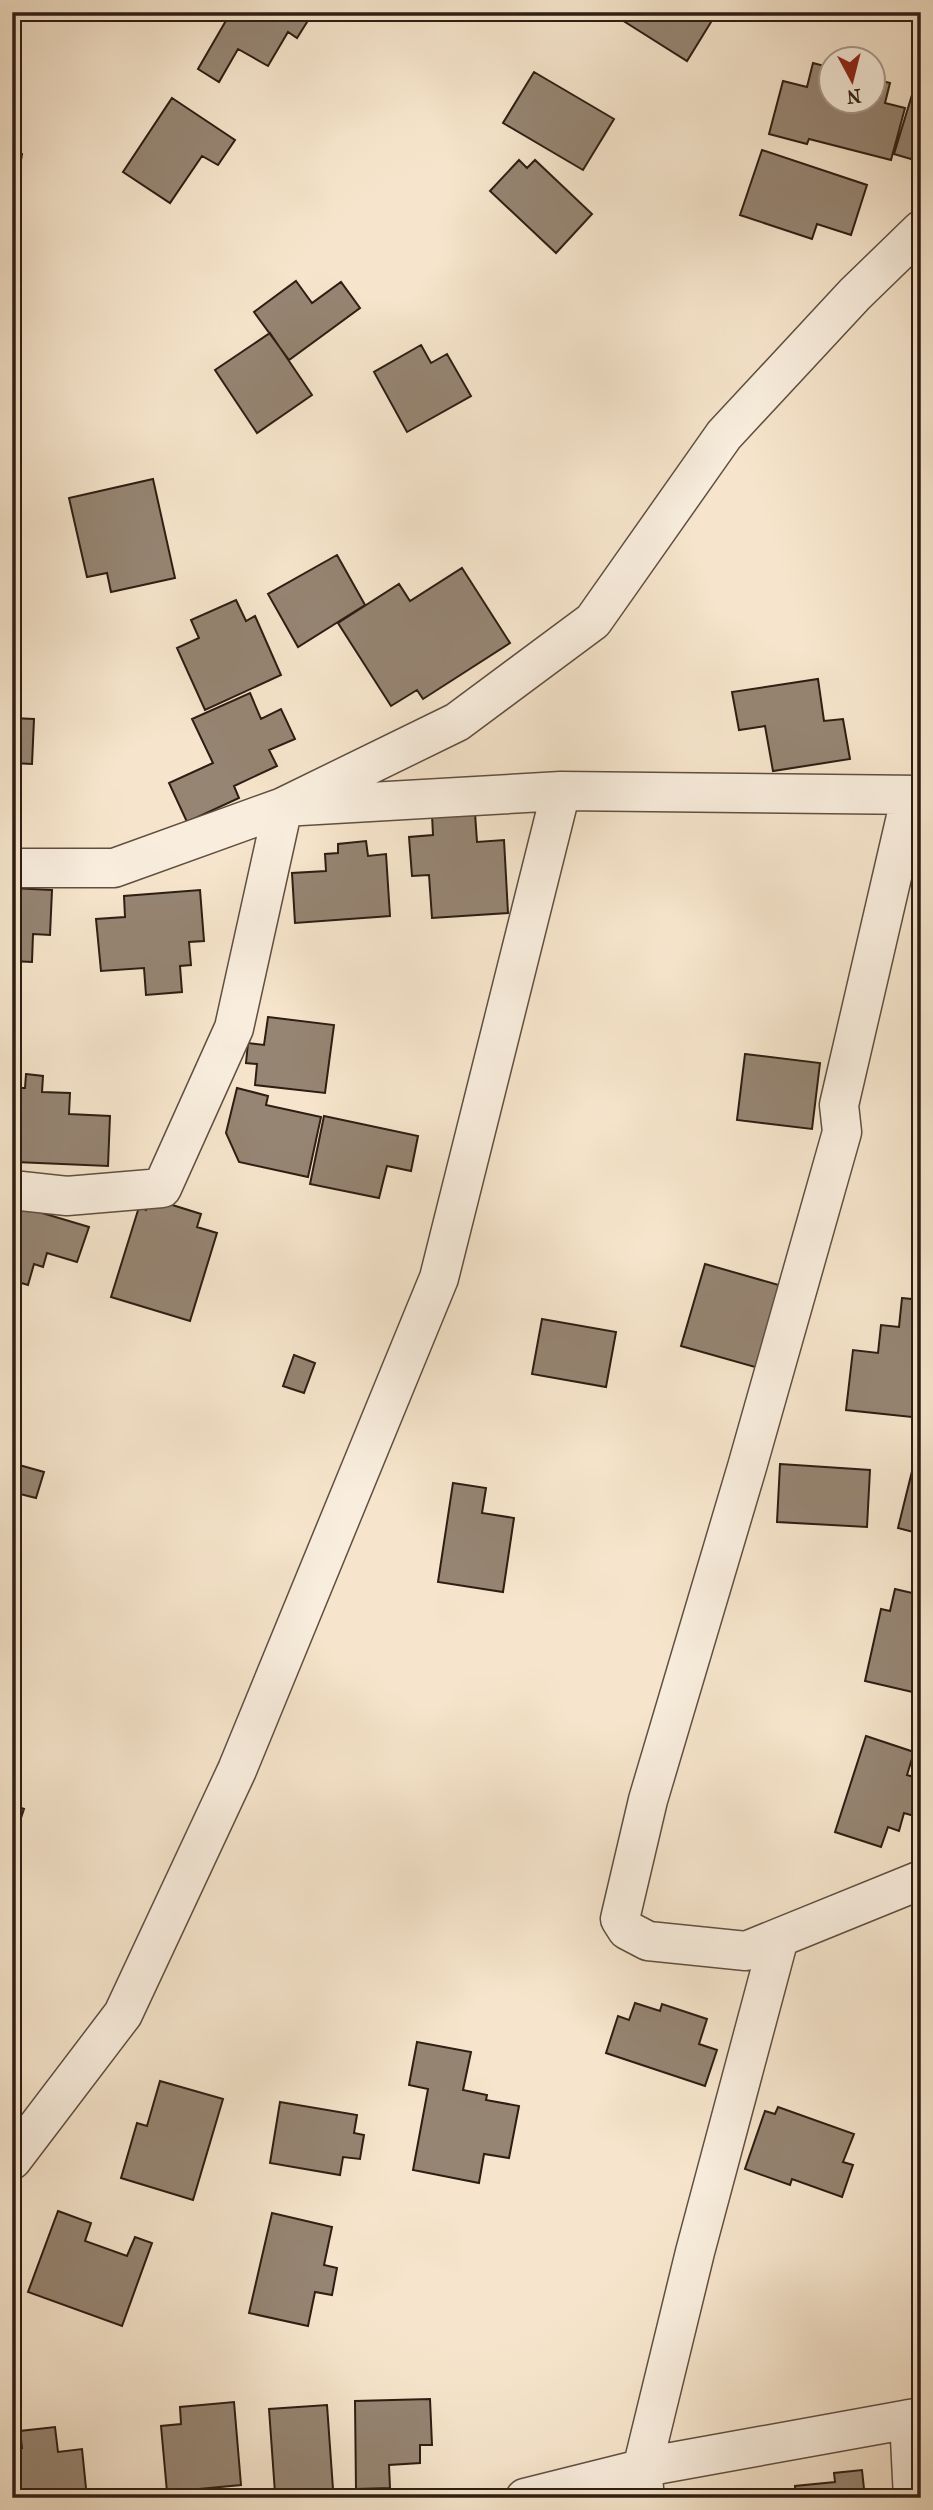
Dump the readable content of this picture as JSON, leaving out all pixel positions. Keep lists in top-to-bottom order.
{
  "north": "bottom"
}
